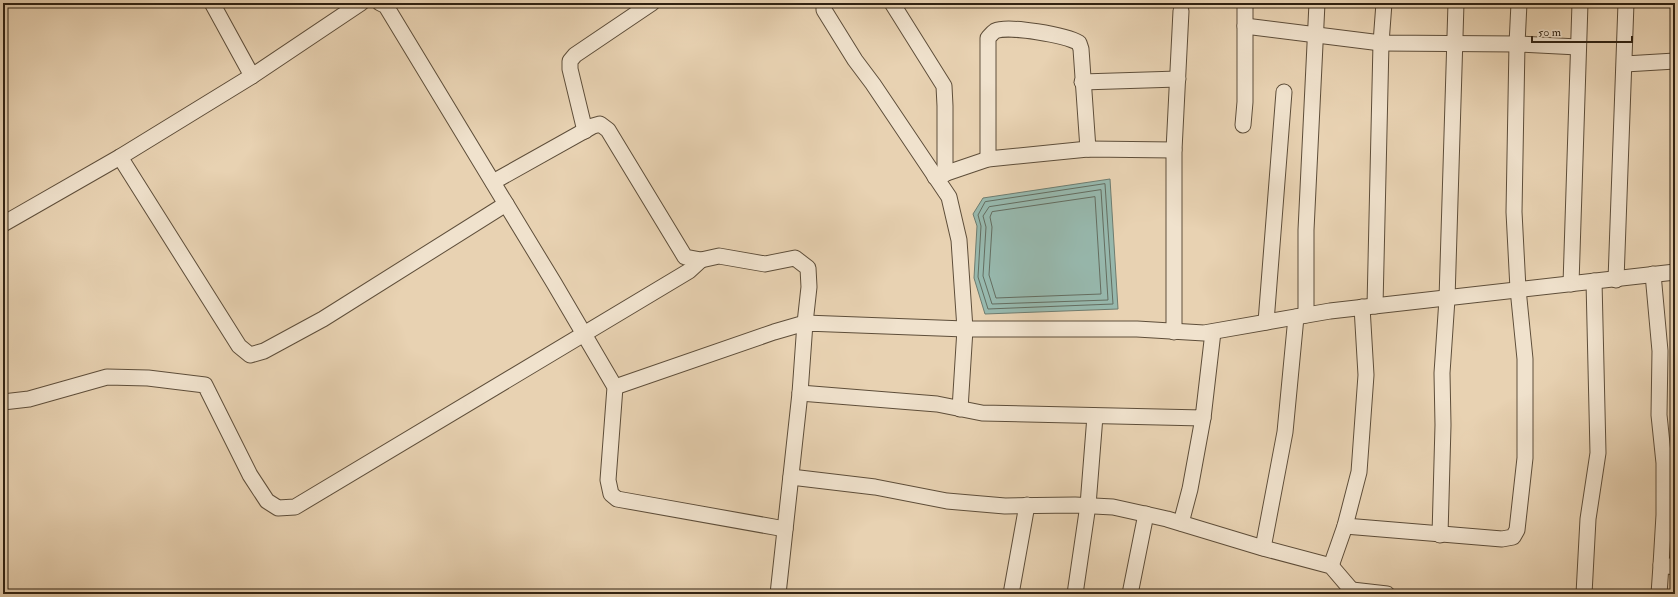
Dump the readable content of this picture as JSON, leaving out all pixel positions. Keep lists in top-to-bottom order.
{
  "scale_bar": "50 m"
}
